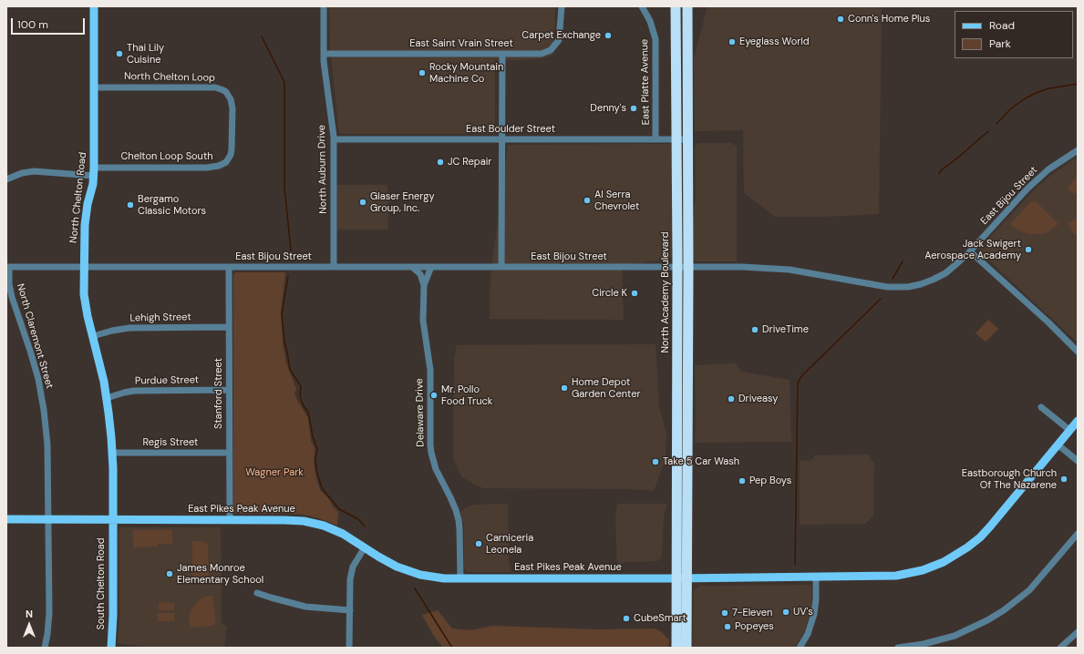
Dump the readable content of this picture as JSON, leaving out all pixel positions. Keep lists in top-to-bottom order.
{
  "streets": {
    "highway": ["North Academy Boulevard"],
    "main road": ["North Chelton Road", "East Pikes Peak Avenue", "South Chelton Road"],
    "street": [
      "East Saint Vrain Street",
      "North Chelton Loop",
      "East Platte Avenue",
      "East Boulder Street",
      "Chelton Loop South",
      "North Auburn Drive",
      "East Bijou Street",
      "Lehigh Street",
      "North Claremont Street",
      "Purdue Street",
      "Stanford Street",
      "Delaware Drive",
      "Regis Street"
    ]
  },
  "crossings": [
    ["East Saint Vrain Street", "North Auburn Drive"],
    ["North Chelton Loop", "Chelton Loop South"],
    ["North Chelton Loop", "North Chelton Road"],
    ["East Platte Avenue", "East Boulder Street"],
    ["East Boulder Street", "North Auburn Drive"],
    ["East Boulder Street", "North Academy Boulevard"],
    ["Chelton Loop South", "North Chelton Road"],
    ["North Auburn Drive", "East Bijou Street"],
    ["East Bijou Street", "North Chelton Road"],
    ["East Bijou Street", "North Academy Boulevard"],
    ["East Bijou Street", "North Claremont Street"],
    ["East Bijou Street", "Stanford Street"],
    ["East Bijou Street", "Delaware Drive"],
    ["North Chelton Road", "Lehigh Street"],
    ["North Chelton Road", "Purdue Street"],
    ["North Chelton Road", "Regis Street"],
    ["North Chelton Road", "East Pikes Peak Avenue"],
    ["North Chelton Road", "South Chelton Road"],
    ["North Academy Boulevard", "East Pikes Peak Avenue"],
    ["Lehigh Street", "Stanford Street"],
    ["North Claremont Street", "East Pikes Peak Avenue"],
    ["Purdue Street", "Stanford Street"],
    ["Stanford Street", "Regis Street"],
    ["Stanford Street", "East Pikes Peak Avenue"],
    ["Delaware Drive", "East Pikes Peak Avenue"],
    ["East Pikes Peak Avenue", "South Chelton Road"]
  ],
  "parks": ["Wagner Park"],
  "places": [
    "Conn's Home Plus",
    "Carpet Exchange",
    "Eyeglass World",
    "Thai Lily Cuisine",
    "Rocky Mountain Machine Co",
    "Denny's",
    "JC Repair",
    "Al Serra Chevrolet",
    "Glaser Energy Group, Inc.",
    "Bergamo Classic Motors",
    "Jack Swigert Aerospace Academy",
    "Circle K",
    "DriveTime",
    "Home Depot Garden Center",
    "Mr. Pollo Food Truck",
    "Driveasy",
    "Take 5 Car Wash",
    "Eastborough Church Of The Nazarene",
    "Pep Boys",
    "Carniceria Leonela",
    "James Monroe Elementary School",
    "UV's",
    "7-Eleven",
    "CubeSmart",
    "Popeyes"
  ],
  "legend": ["Road", "Park"],
  "scale_bar": "100 m",
  "north": "top"
}
